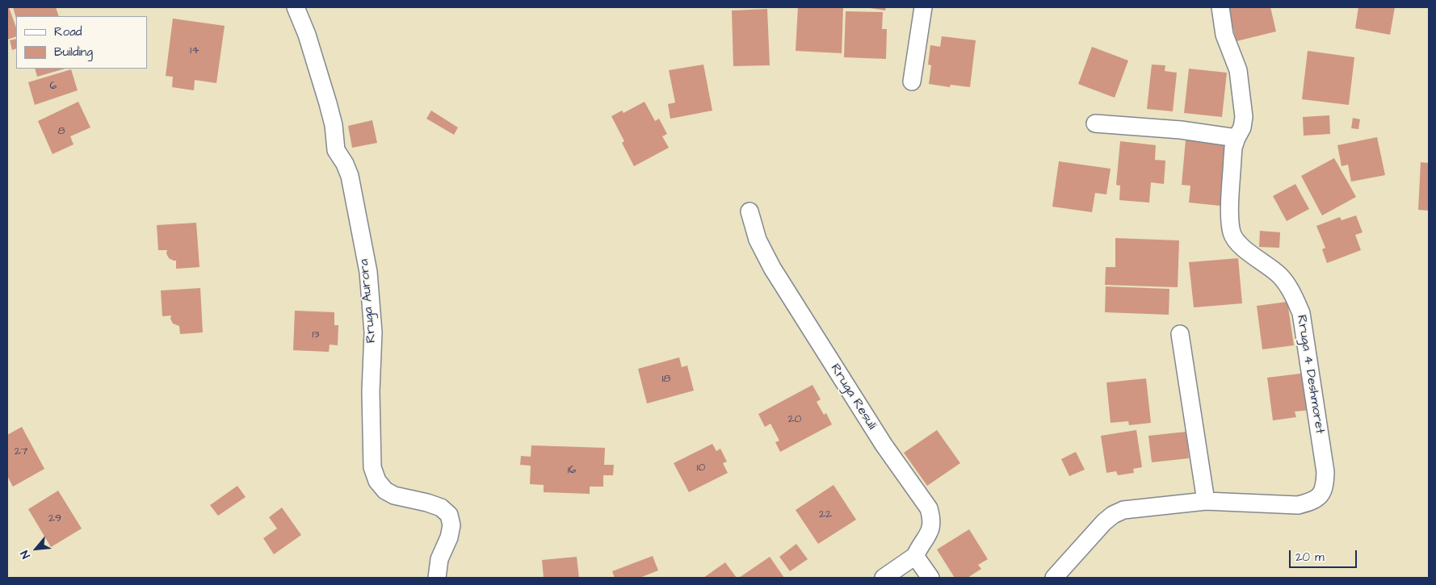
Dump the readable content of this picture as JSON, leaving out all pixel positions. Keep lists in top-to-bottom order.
{
  "streets": {
    "street": ["Rruga Aurora", "Rruga 4 Deshmoret", "Rruga Resuli"]
  },
  "house_numbers": [
    "14",
    "6",
    "8",
    "13",
    "18",
    "20",
    "27",
    "10",
    "16",
    "22",
    "29"
  ],
  "legend": ["Road", "Building"],
  "scale_bar": "20 m",
  "north": "bottom left"
}
